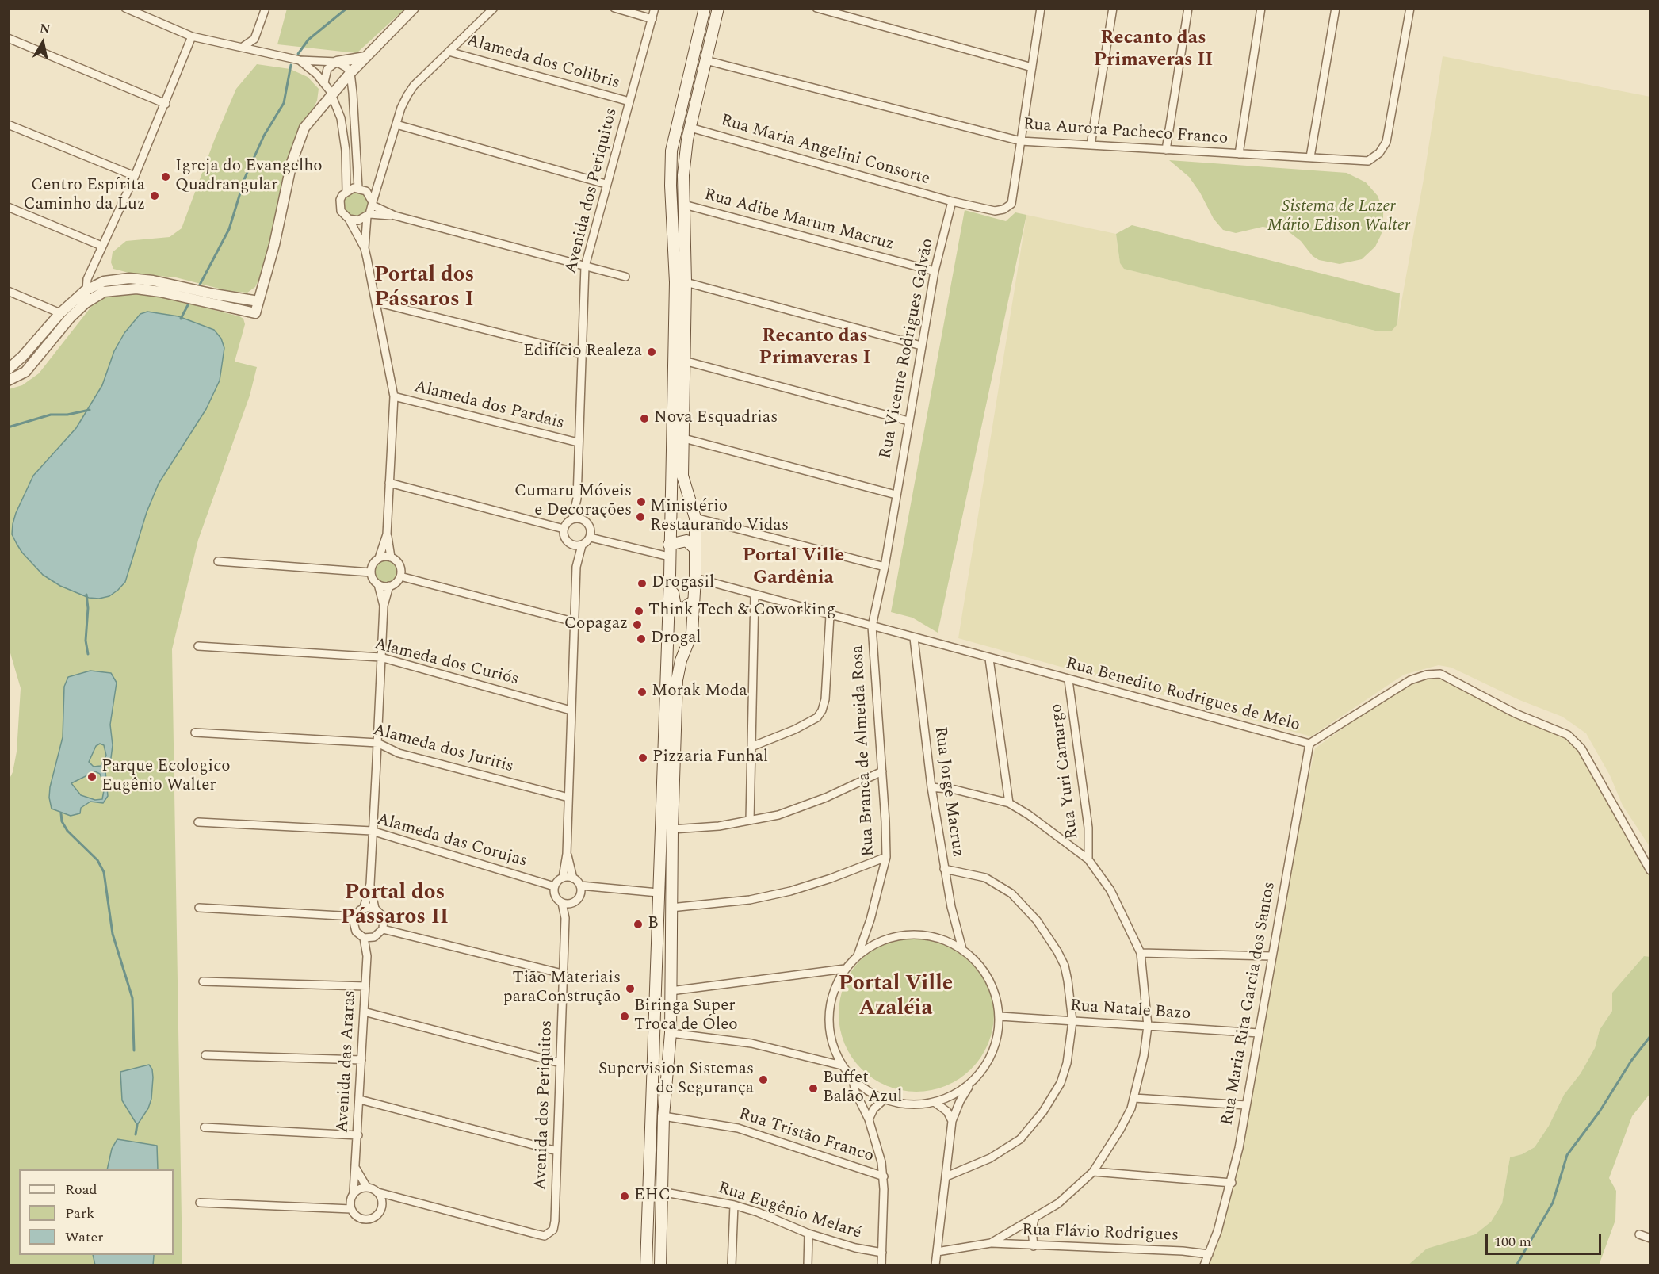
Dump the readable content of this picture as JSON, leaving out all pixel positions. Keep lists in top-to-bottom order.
{
  "streets": {
    "street": [
      "Alameda dos Colibris",
      "Rua Aurora Pacheco Franco",
      "Rua Maria Angelini Consorte",
      "Avenida dos Periquitos",
      "Rua Adibe Marum Macruz",
      "Rua Vicente Rodrigues Galvão",
      "Alameda dos Pardais",
      "Alameda dos Curiós",
      "Rua Benedito Rodrigues de Melo",
      "Alameda dos Juritis",
      "Rua Branca de Almeida Rosa",
      "Rua Yuri Camargo",
      "Rua Jorge Macruz",
      "Alameda das Corujas",
      "Rua Maria Rita Garcia dos Santos",
      "Rua Natale Bazo",
      "Avenida das Araras",
      "Rua Tristão Franco",
      "Rua Eugênio Melaré",
      "Rua Flávio Rodrigues"
    ]
  },
  "crossings": [
    ["Alameda dos Colibris", "Avenida dos Periquitos"],
    ["Rua Maria Angelini Consorte", "Rua Vicente Rodrigues Galvão"],
    ["Avenida dos Periquitos", "Alameda dos Pardais"],
    ["Avenida dos Periquitos", "Alameda das Corujas"],
    ["Avenida dos Periquitos", "Avenida das Araras"],
    ["Rua Adibe Marum Macruz", "Rua Vicente Rodrigues Galvão"],
    ["Rua Vicente Rodrigues Galvão", "Rua Benedito Rodrigues de Melo"],
    ["Rua Vicente Rodrigues Galvão", "Rua Branca de Almeida Rosa"],
    ["Rua Benedito Rodrigues de Melo", "Rua Branca de Almeida Rosa"],
    ["Rua Benedito Rodrigues de Melo", "Rua Yuri Camargo"],
    ["Rua Benedito Rodrigues de Melo", "Rua Jorge Macruz"],
    ["Rua Benedito Rodrigues de Melo", "Rua Maria Rita Garcia dos Santos"],
    ["Rua Branca de Almeida Rosa", "Rua Jorge Macruz"],
    ["Rua Branca de Almeida Rosa", "Rua Tristão Franco"],
    ["Rua Branca de Almeida Rosa", "Rua Eugênio Melaré"],
    ["Rua Maria Rita Garcia dos Santos", "Rua Natale Bazo"],
    ["Rua Maria Rita Garcia dos Santos", "Rua Flávio Rodrigues"]
  ],
  "districts": [
    "Recanto das Primaveras II",
    "Portal dos Pássaros I",
    "Recanto das Primaveras I",
    "Portal Ville Gardênia",
    "Portal dos Pássaros II",
    "Portal Ville Azaléia"
  ],
  "parks": ["Sistema de Lazer Mário Edison Walter"],
  "places": [
    "Igreja do Evangelho Quadrangular",
    "Centro Espírita Caminho da Luz",
    "Edifício Realeza",
    "Nova Esquadrias",
    "Cumaru Móveis e Decorações",
    "Ministério Restaurando Vidas",
    "Drogasil",
    "Think Tech & Coworking",
    "Copagaz",
    "Drogal",
    "Morak Moda",
    "Pizzaria Funhal",
    "Parque Ecologico Eugênio Walter",
    "B",
    "Tião Materiais paraConstrução",
    "Biringa Super Troca de Óleo",
    "Supervision Sistemas de Segurança",
    "Buffet Balão Azul",
    "EHC"
  ],
  "legend": ["Road", "Park", "Water"],
  "scale_bar": "100 m",
  "north": "top"
}
